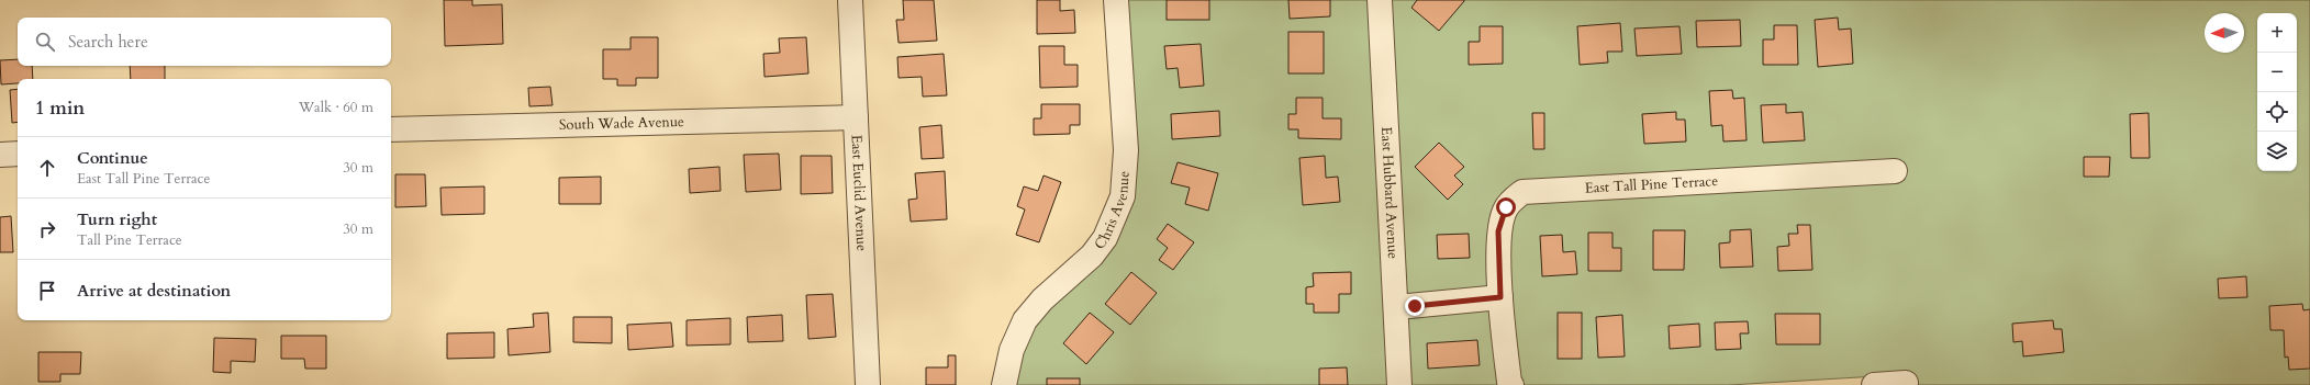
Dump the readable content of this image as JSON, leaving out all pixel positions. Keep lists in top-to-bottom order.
{
  "streets": {
    "street": [
      "South Wade Avenue",
      "East Tall Pine Terrace",
      "East Hubbard Avenue",
      "East Euclid Avenue",
      "Chris Avenue"
    ]
  },
  "crossings": [
    ["South Wade Avenue", "East Euclid Avenue"]
  ],
  "north": "left",
  "page": {
    "map_buttons": ["+", "−"],
    "search": "Search here",
    "heading": ["1 min", "Walk · 60 m"],
    "list": [
      ["Continue", "East Tall Pine Terrace", "30 m"],
      ["Turn right", "Tall Pine Terrace", "30 m"],
      "Arrive at destination"
    ]
  }
}
